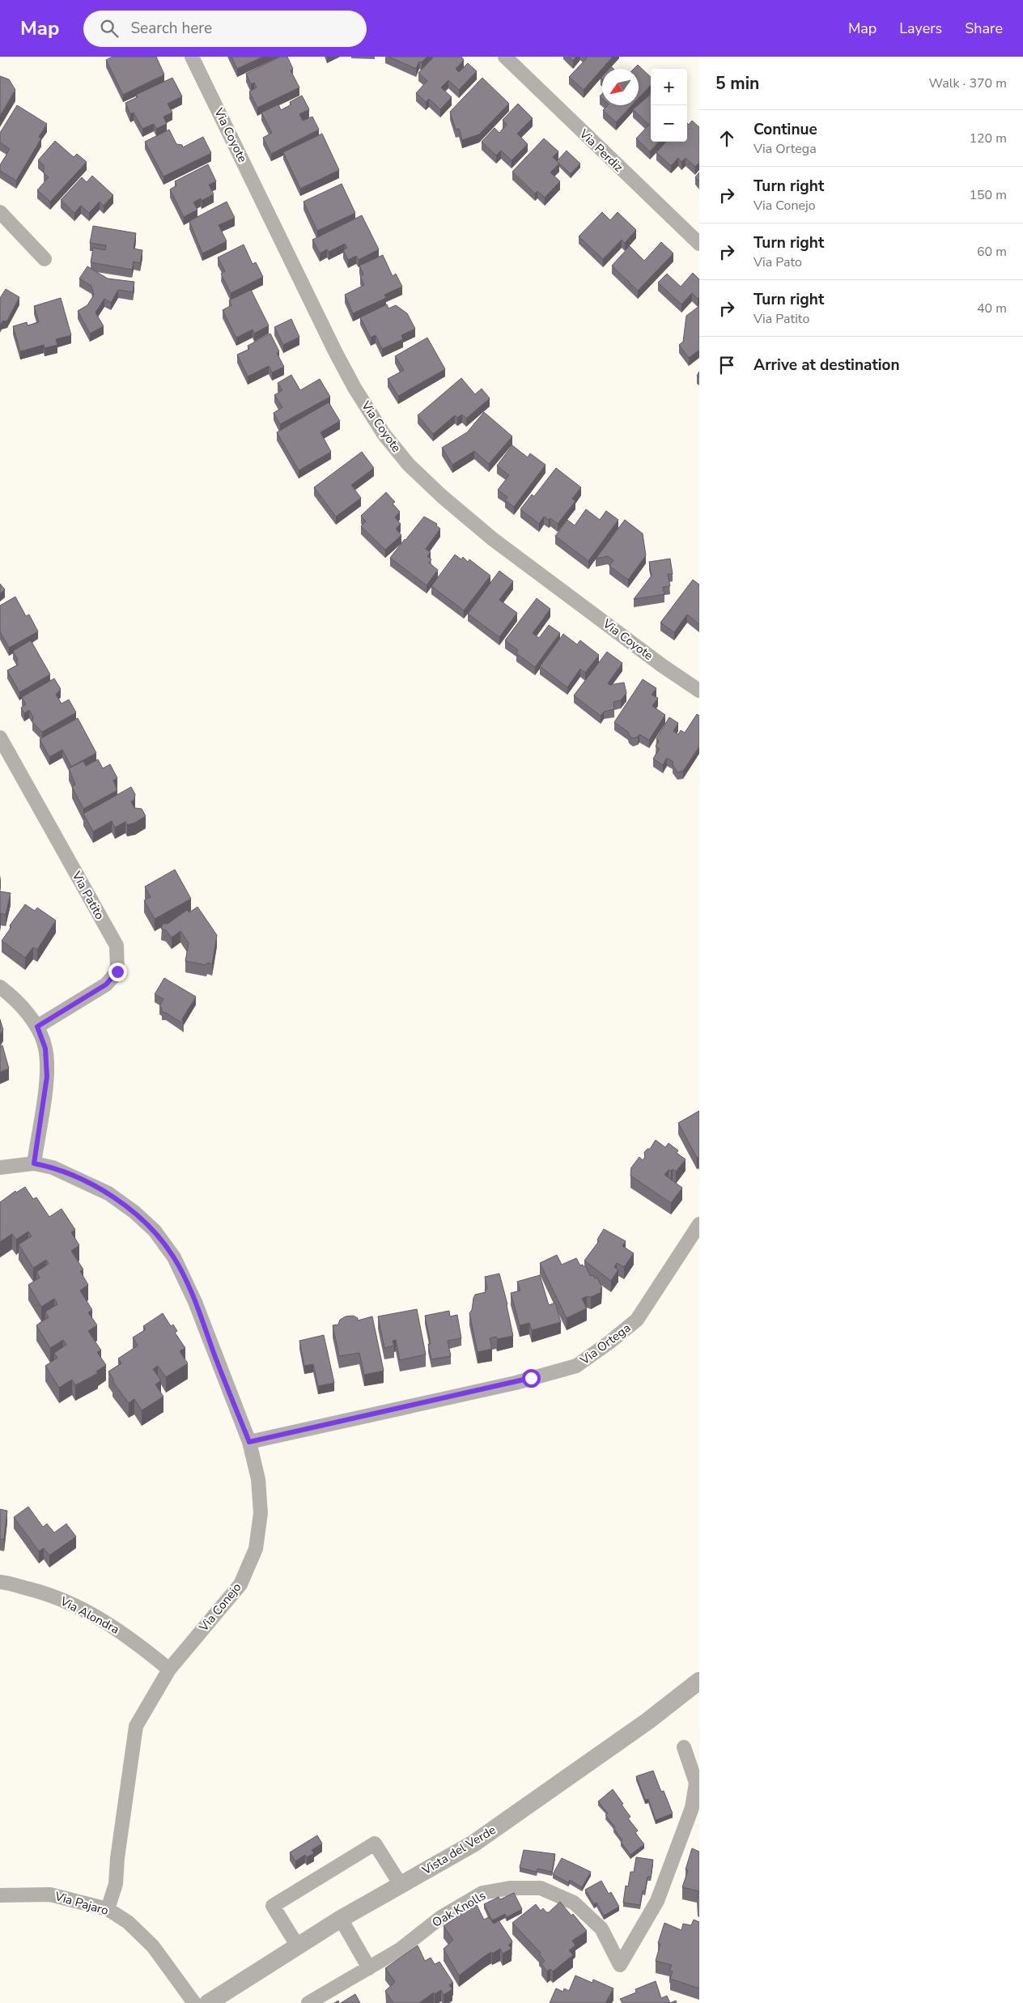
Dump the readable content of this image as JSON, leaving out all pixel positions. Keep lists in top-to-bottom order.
{
  "streets": {
    "street": [
      "Via Coyote",
      "Via Perdiz",
      "Via Patito",
      "Via Ortega",
      "Via Conejo",
      "Via Alondra",
      "Vista del Verde",
      "Via Pajaro",
      "Oak Knolls"
    ]
  },
  "crossings": [
    ["Via Ortega", "Via Conejo"],
    ["Via Conejo", "Via Alondra"],
    ["Via Conejo", "Via Pajaro"]
  ],
  "north": "bottom left",
  "page": {
    "header": "Map",
    "search": "Search here",
    "nav": ["Map", "Layers", "Share"],
    "heading": ["5 min", "Walk · 370 m"],
    "map_buttons": ["+", "−"],
    "list": [
      ["Continue", "Via Ortega", "120 m"],
      ["Turn right", "Via Conejo", "150 m"],
      ["Turn right", "Via Pato", "60 m"],
      ["Turn right", "Via Patito", "40 m"],
      "Arrive at destination"
    ]
  }
}
